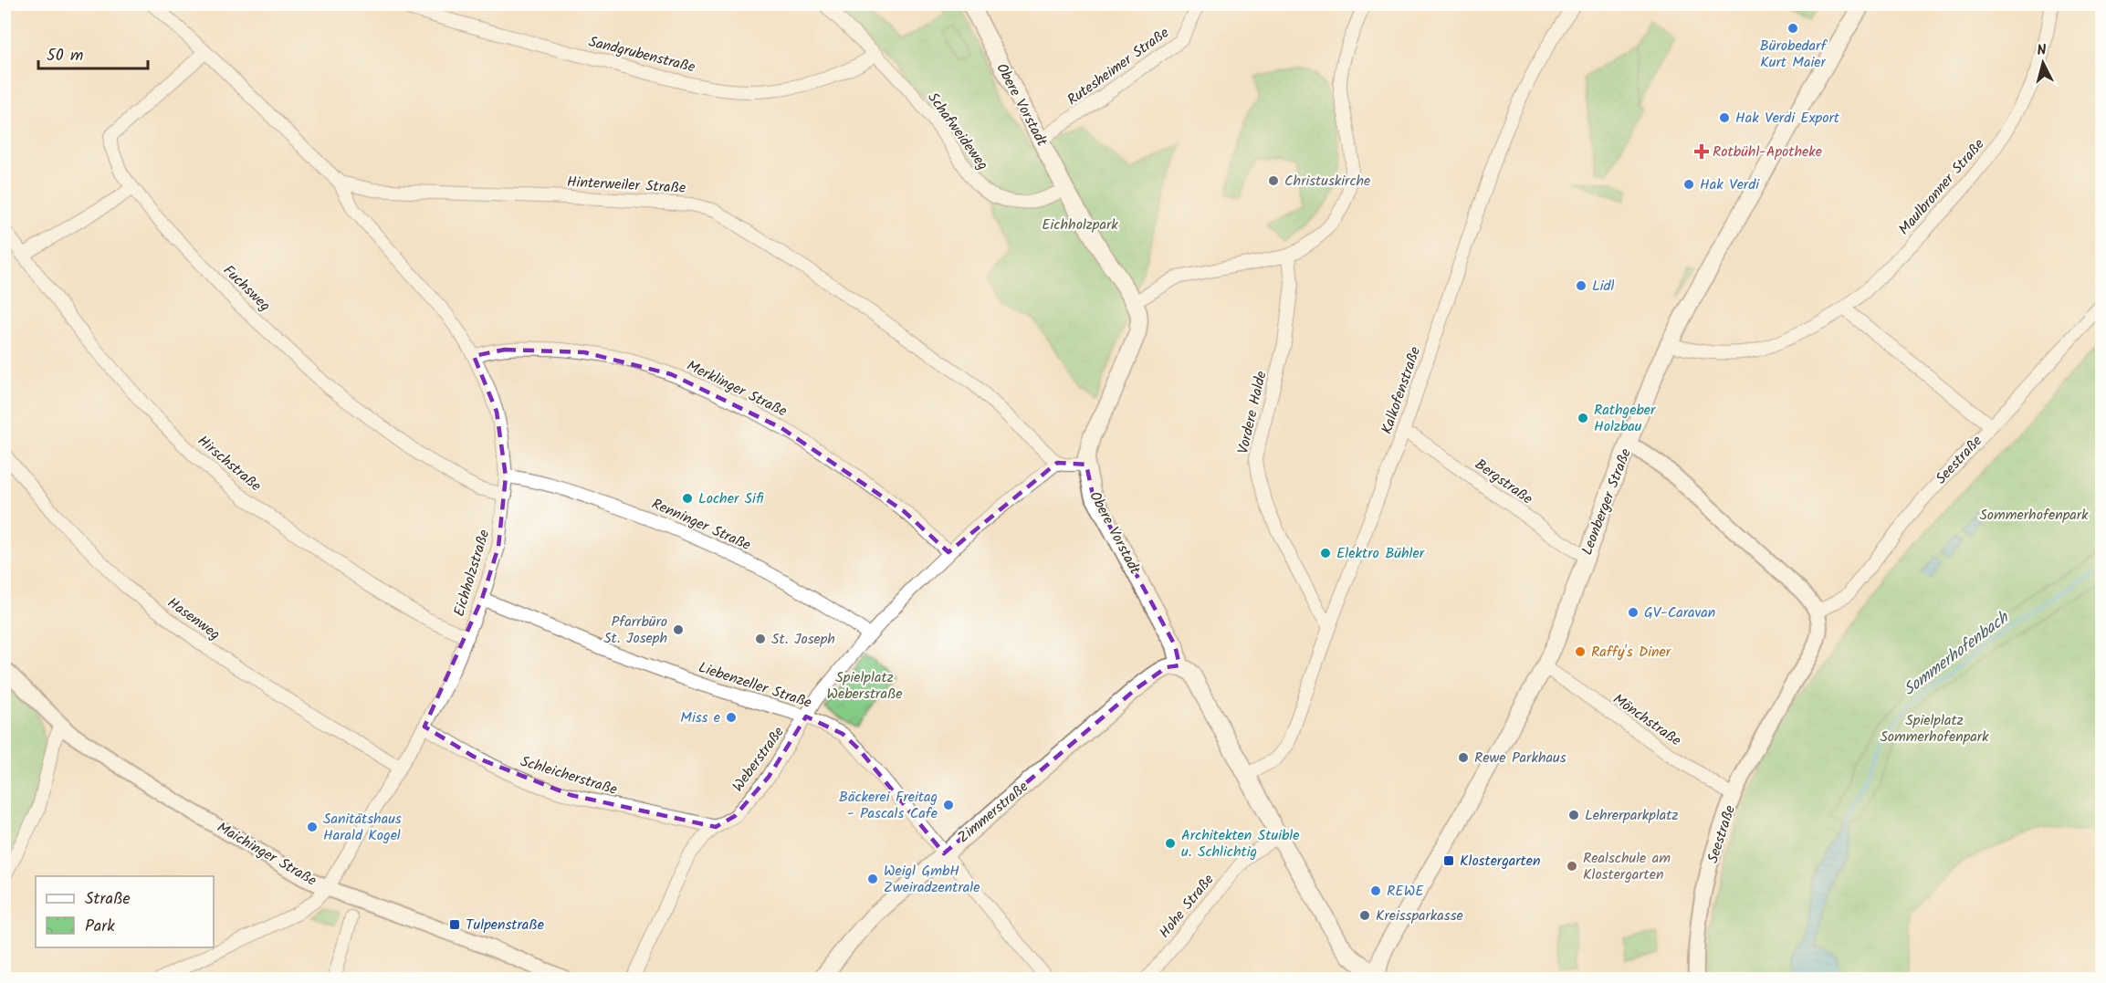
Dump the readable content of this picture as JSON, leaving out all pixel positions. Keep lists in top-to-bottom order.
{
  "streets": {
    "main road": ["Obere Vorstadt", "Leonberger Straße", "Zimmerstraße"],
    "street": [
      "Sandgrubenstraße",
      "Rutesheimer Straße",
      "Schafweideweg",
      "Hinterweiler Straße",
      "Maulbronner Straße",
      "Fuchsweg",
      "Merklinger Straße",
      "Kalkofenstraße",
      "Vordere Halde",
      "Seestraße",
      "Hirschstraße",
      "Bergstraße",
      "Renninger Straße",
      "Eichholzstraße",
      "Hasenweg",
      "Liebenzeller Straße",
      "Mönchstraße",
      "Weberstraße",
      "Schleicherstraße",
      "Maichinger Straße",
      "Hohe Straße"
    ]
  },
  "crossings": [
    ["Sandgrubenstraße", "Schafweideweg"],
    ["Rutesheimer Straße", "Obere Vorstadt"],
    ["Obere Vorstadt", "Schafweideweg"],
    ["Obere Vorstadt", "Kalkofenstraße"],
    ["Obere Vorstadt", "Leonberger Straße"],
    ["Obere Vorstadt", "Zimmerstraße"],
    ["Obere Vorstadt", "Hohe Straße"],
    ["Hinterweiler Straße", "Eichholzstraße"],
    ["Hinterweiler Straße", "Weberstraße"],
    ["Maulbronner Straße", "Leonberger Straße"],
    ["Fuchsweg", "Eichholzstraße"],
    ["Merklinger Straße", "Eichholzstraße"],
    ["Merklinger Straße", "Weberstraße"],
    ["Kalkofenstraße", "Vordere Halde"],
    ["Kalkofenstraße", "Bergstraße"],
    ["Seestraße", "Mönchstraße"],
    ["Hirschstraße", "Eichholzstraße"],
    ["Bergstraße", "Leonberger Straße"],
    ["Leonberger Straße", "Mönchstraße"],
    ["Renninger Straße", "Eichholzstraße"],
    ["Renninger Straße", "Weberstraße"],
    ["Eichholzstraße", "Hasenweg"],
    ["Eichholzstraße", "Liebenzeller Straße"],
    ["Eichholzstraße", "Schleicherstraße"],
    ["Eichholzstraße", "Maichinger Straße"],
    ["Liebenzeller Straße", "Weberstraße"],
    ["Liebenzeller Straße", "Zimmerstraße"],
    ["Weberstraße", "Schleicherstraße"]
  ],
  "water": ["Sommerhofenbach"],
  "parks": [
    "Eichholzpark",
    "Sommerhofenpark",
    "Spielplatz Weberstraße",
    "Spielplatz Sommerhofenpark"
  ],
  "places": {
    "other": [
      "Bürobedarf Kurt Maier",
      "Hak Verdi Export",
      "Christuskirche",
      "Hak Verdi",
      "Lidl",
      "Rathgeber Holzbau",
      "Locher Sifi",
      "Elektro Bühler",
      "GV-Caravan",
      "Pfarrbüro St. Joseph",
      "St. Joseph",
      "Raffy's Diner",
      "Miss e",
      "Rewe Parkhaus",
      "Bäckerei Freitag - Pascals Cafe",
      "Lehrerparkplatz",
      "Sanitätshaus Harald Kogel",
      "Architekten Stuible u. Schlichtig",
      "Realschule am Klostergarten",
      "Weigl GmbH Zweiradzentrale",
      "REWE",
      "Kreissparkasse"
    ],
    "health": ["Rotbühl-Apotheke"],
    "transit": ["Klostergarten", "Tulpenstraße"]
  },
  "legend": ["Straße", "Park"],
  "scale_bar": "50 m",
  "north": "top"
}
